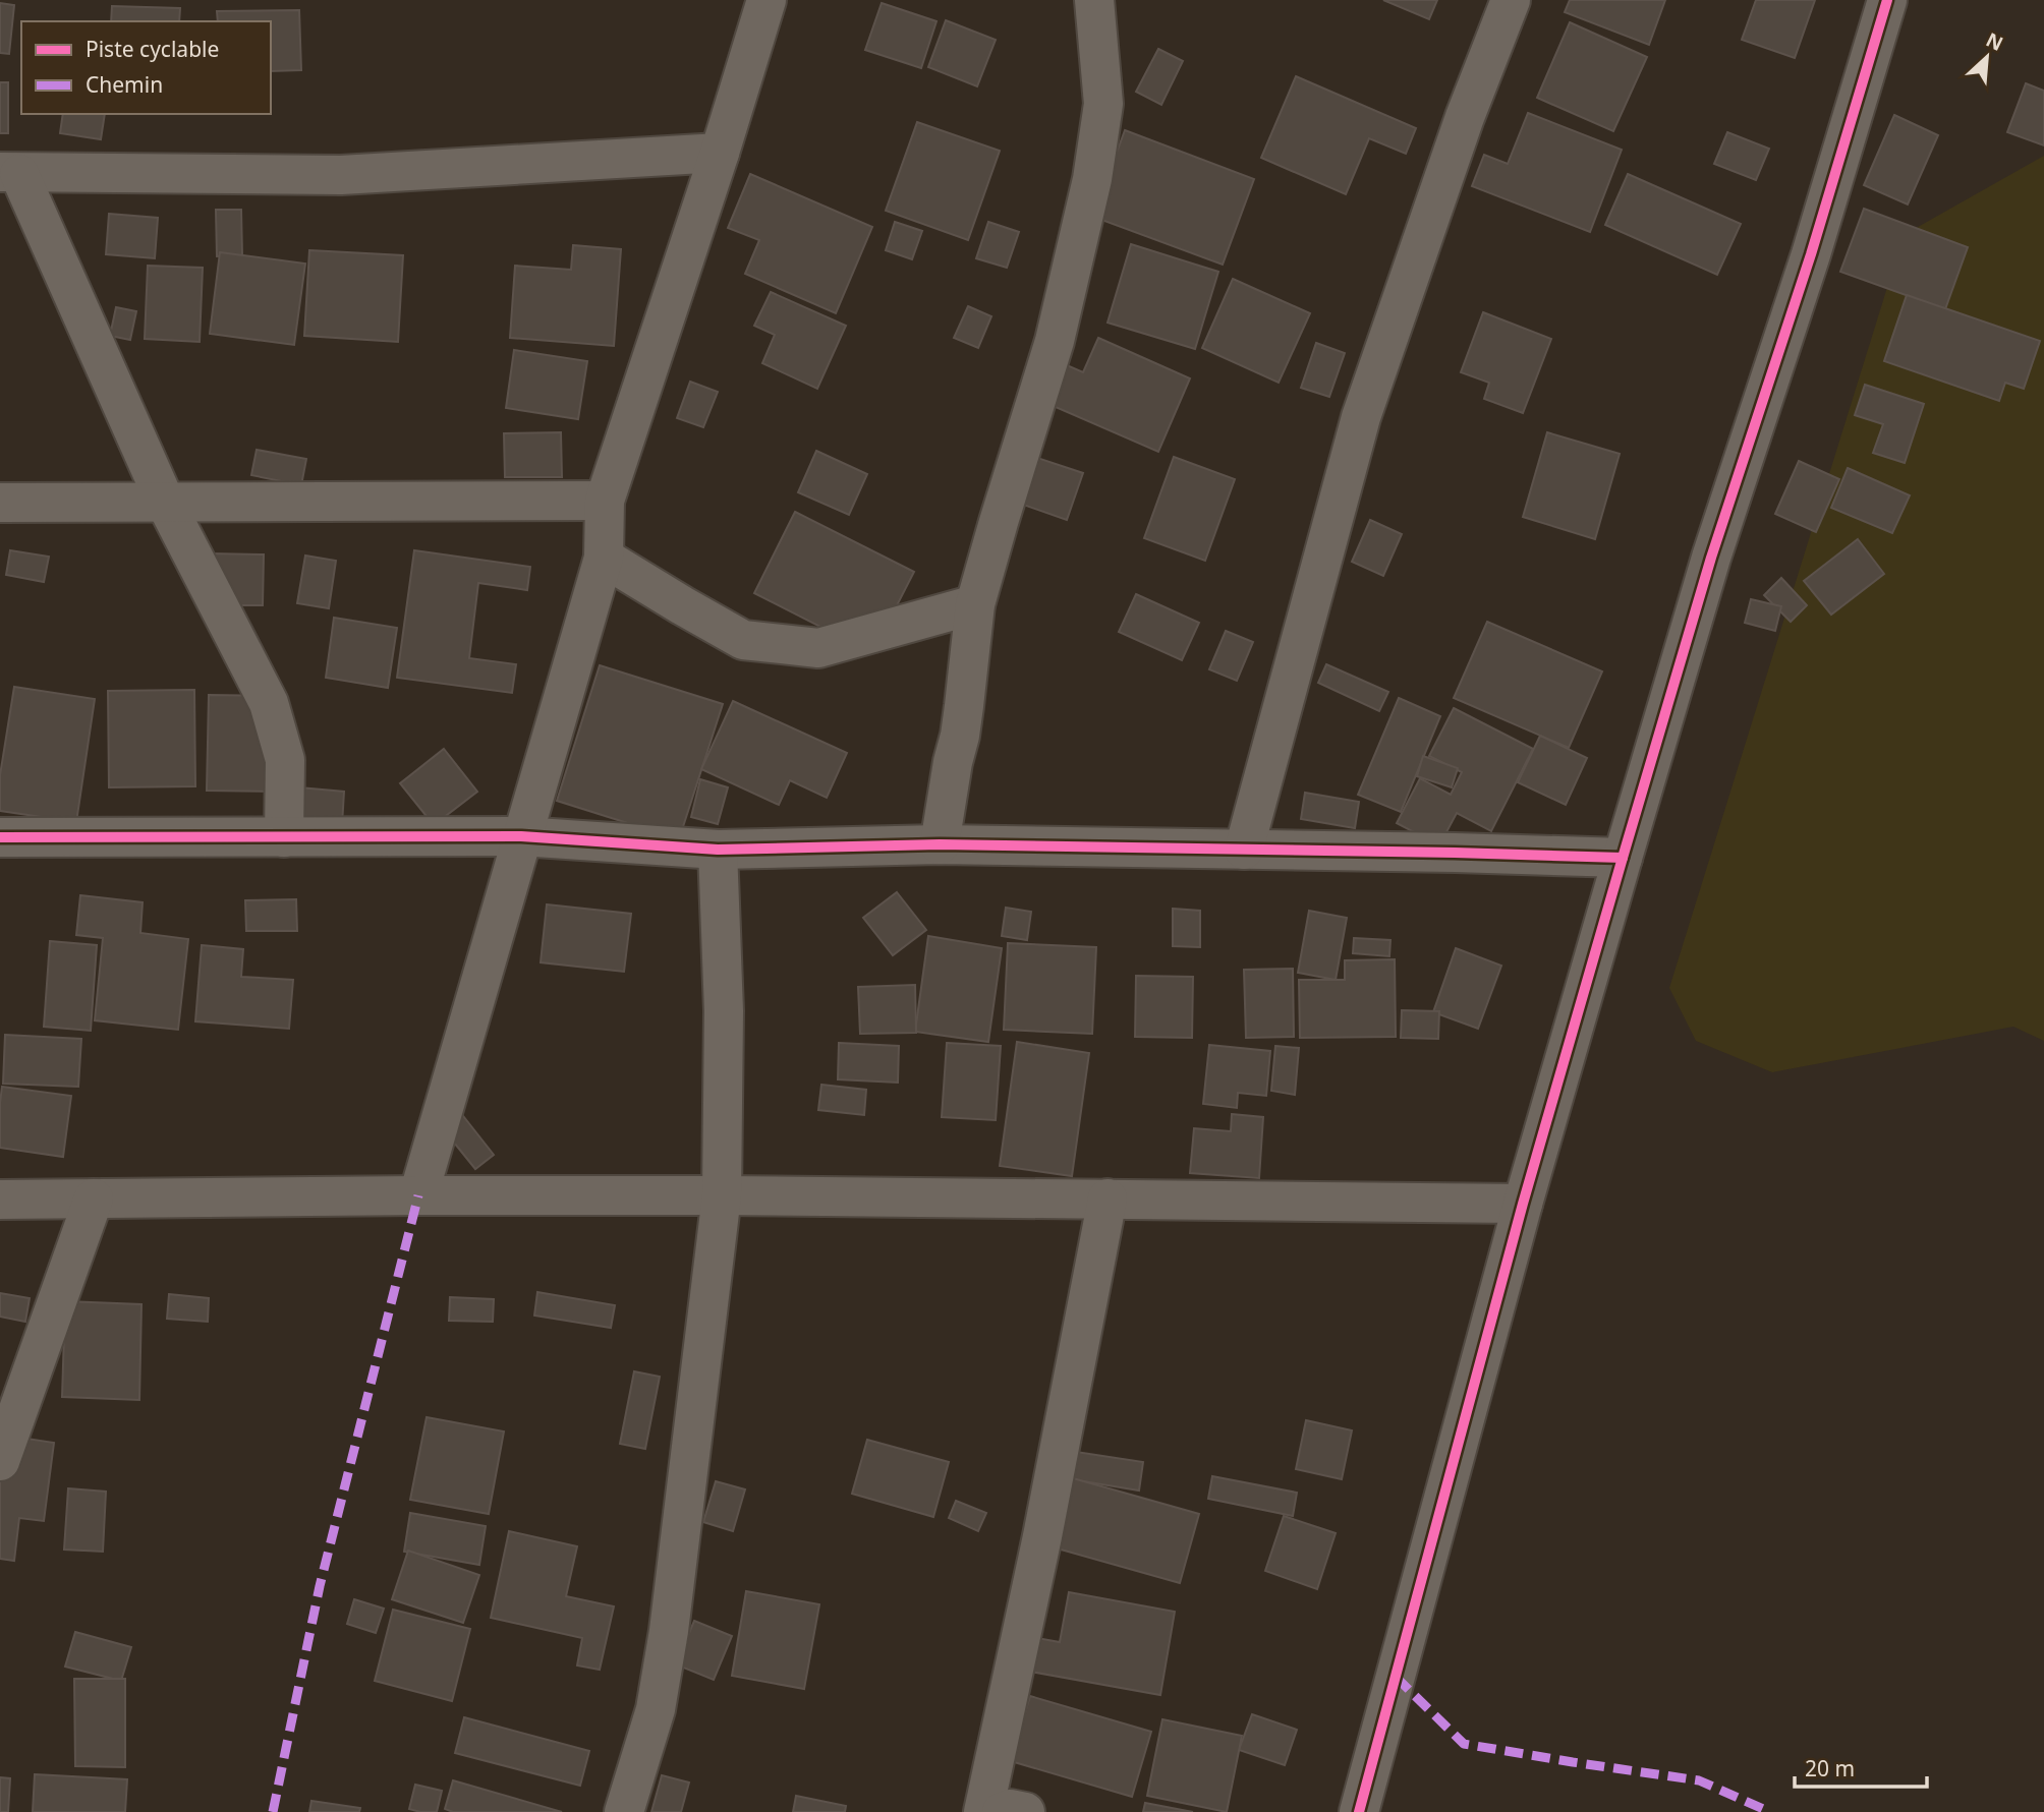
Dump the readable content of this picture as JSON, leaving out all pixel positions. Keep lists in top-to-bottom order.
{
  "legend": ["Piste cyclable", "Chemin"],
  "scale_bar": "20 m",
  "north": "top right"
}
